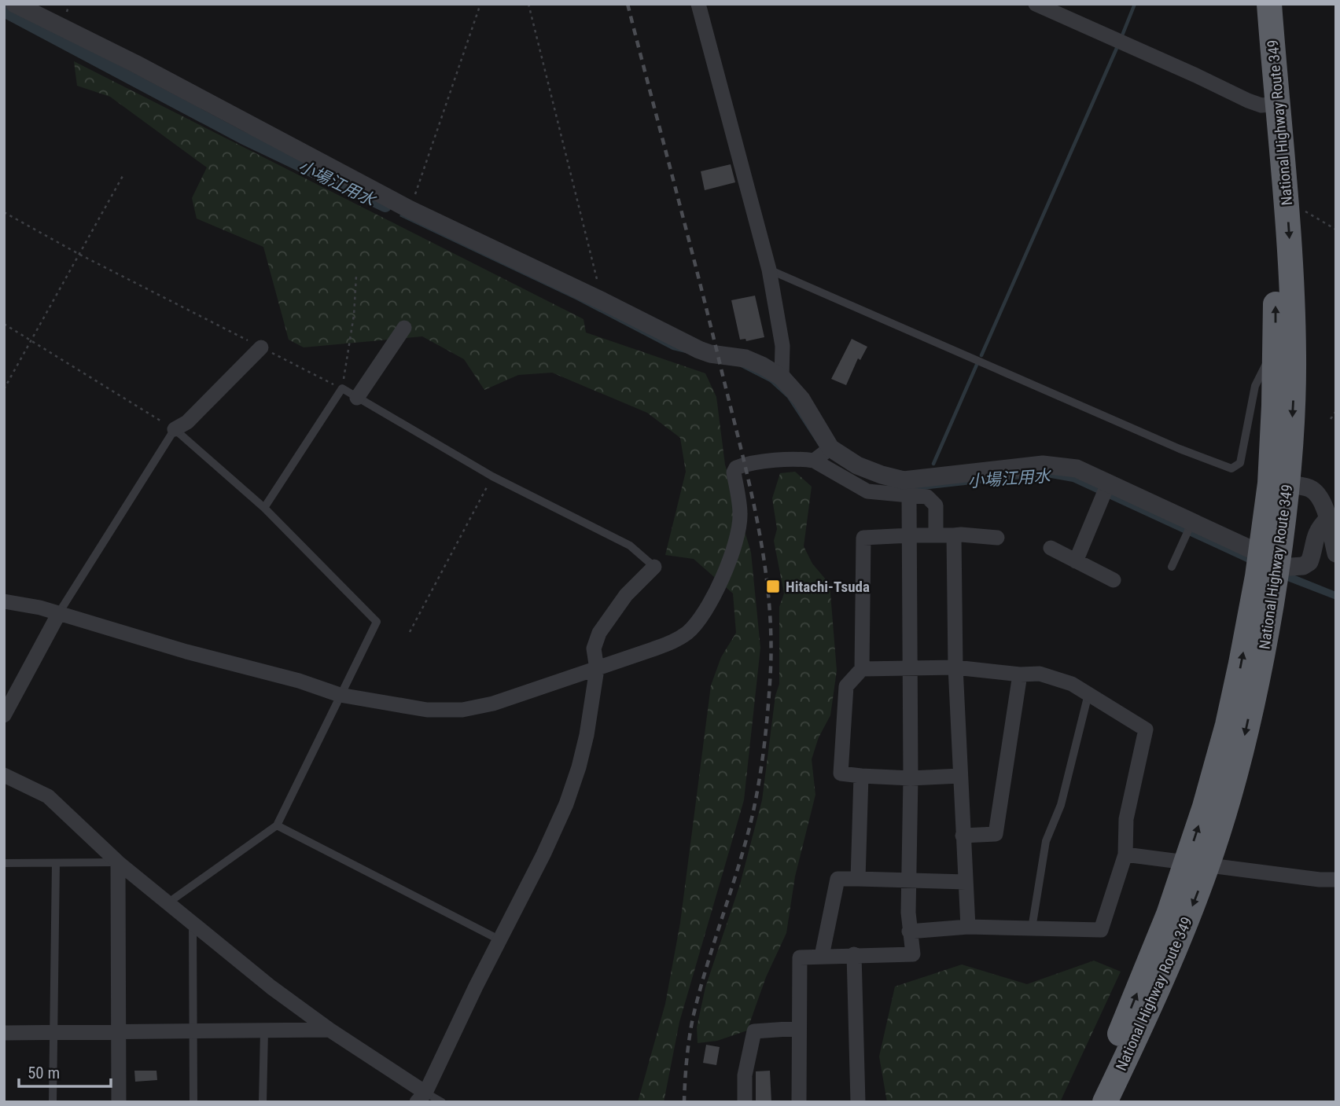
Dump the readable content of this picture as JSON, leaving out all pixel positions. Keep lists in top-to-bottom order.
{
  "streets": {
    "highway": ["National Highway Route 349"]
  },
  "water": ["小場江用水"],
  "places": {
    "transit": ["Hitachi-Tsuda"]
  },
  "scale_bar": "50 m"
}
